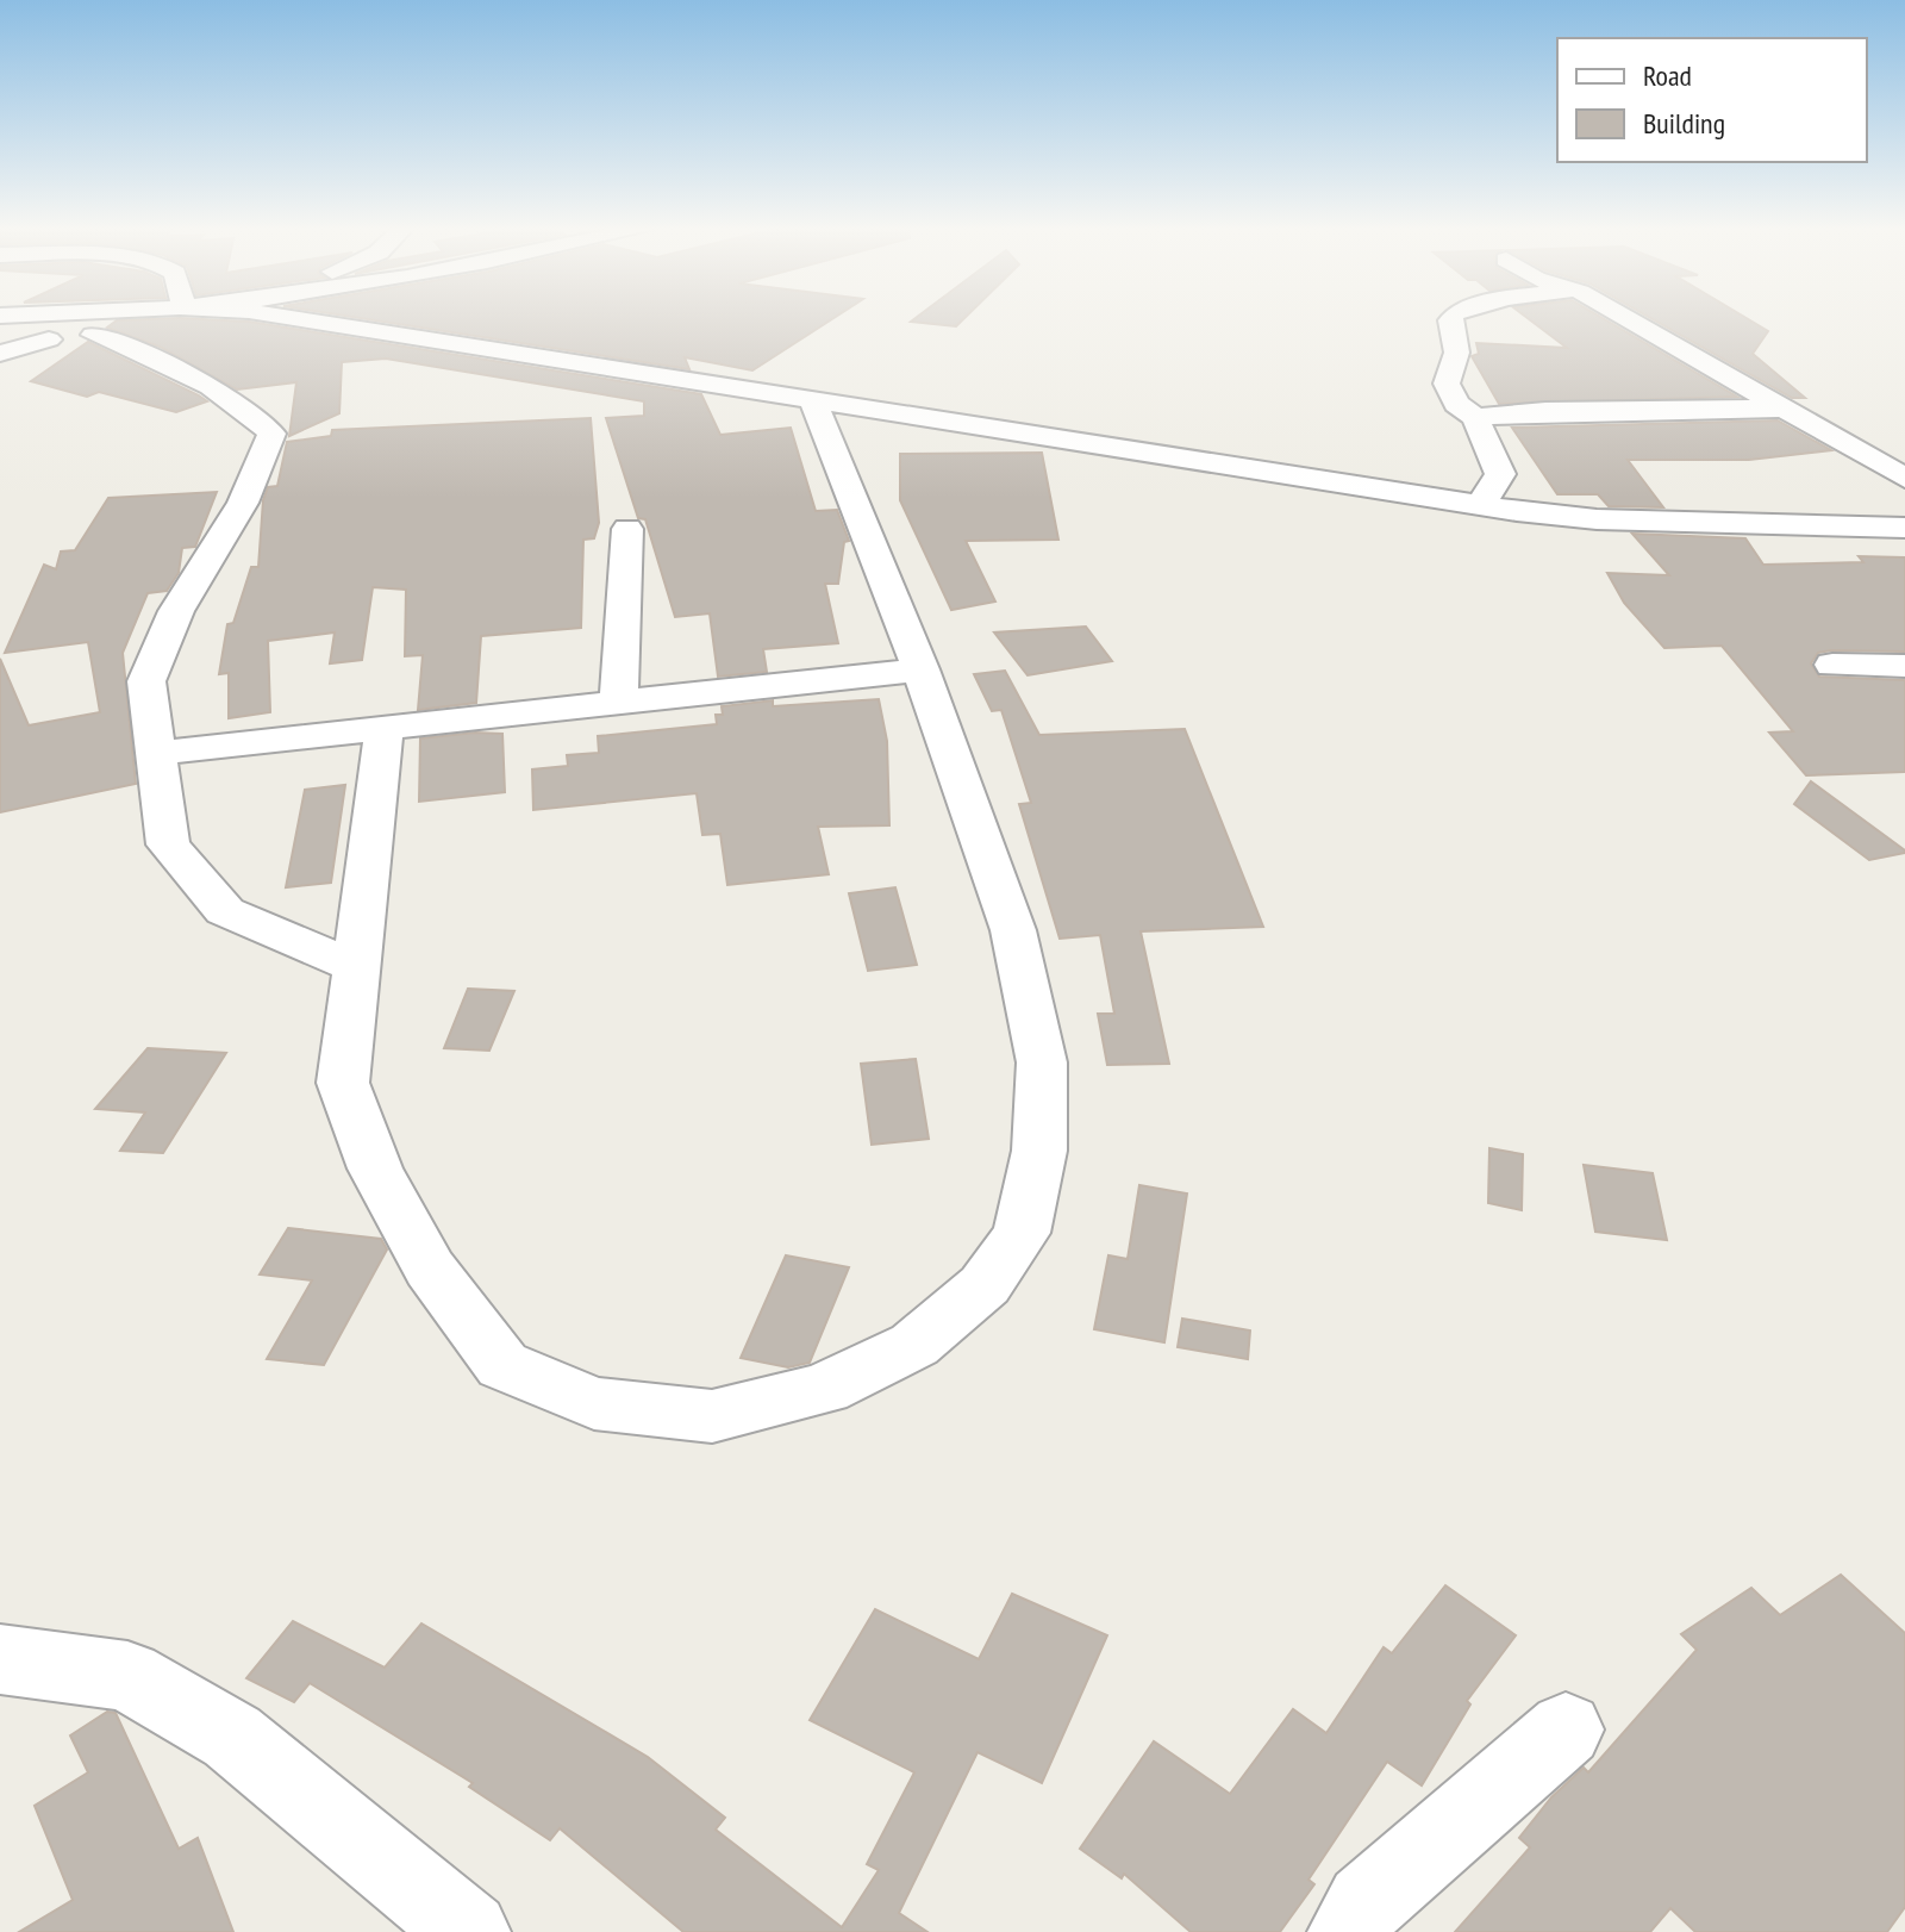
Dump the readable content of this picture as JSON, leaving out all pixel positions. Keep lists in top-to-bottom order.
{
  "legend": ["Road", "Building"]
}
